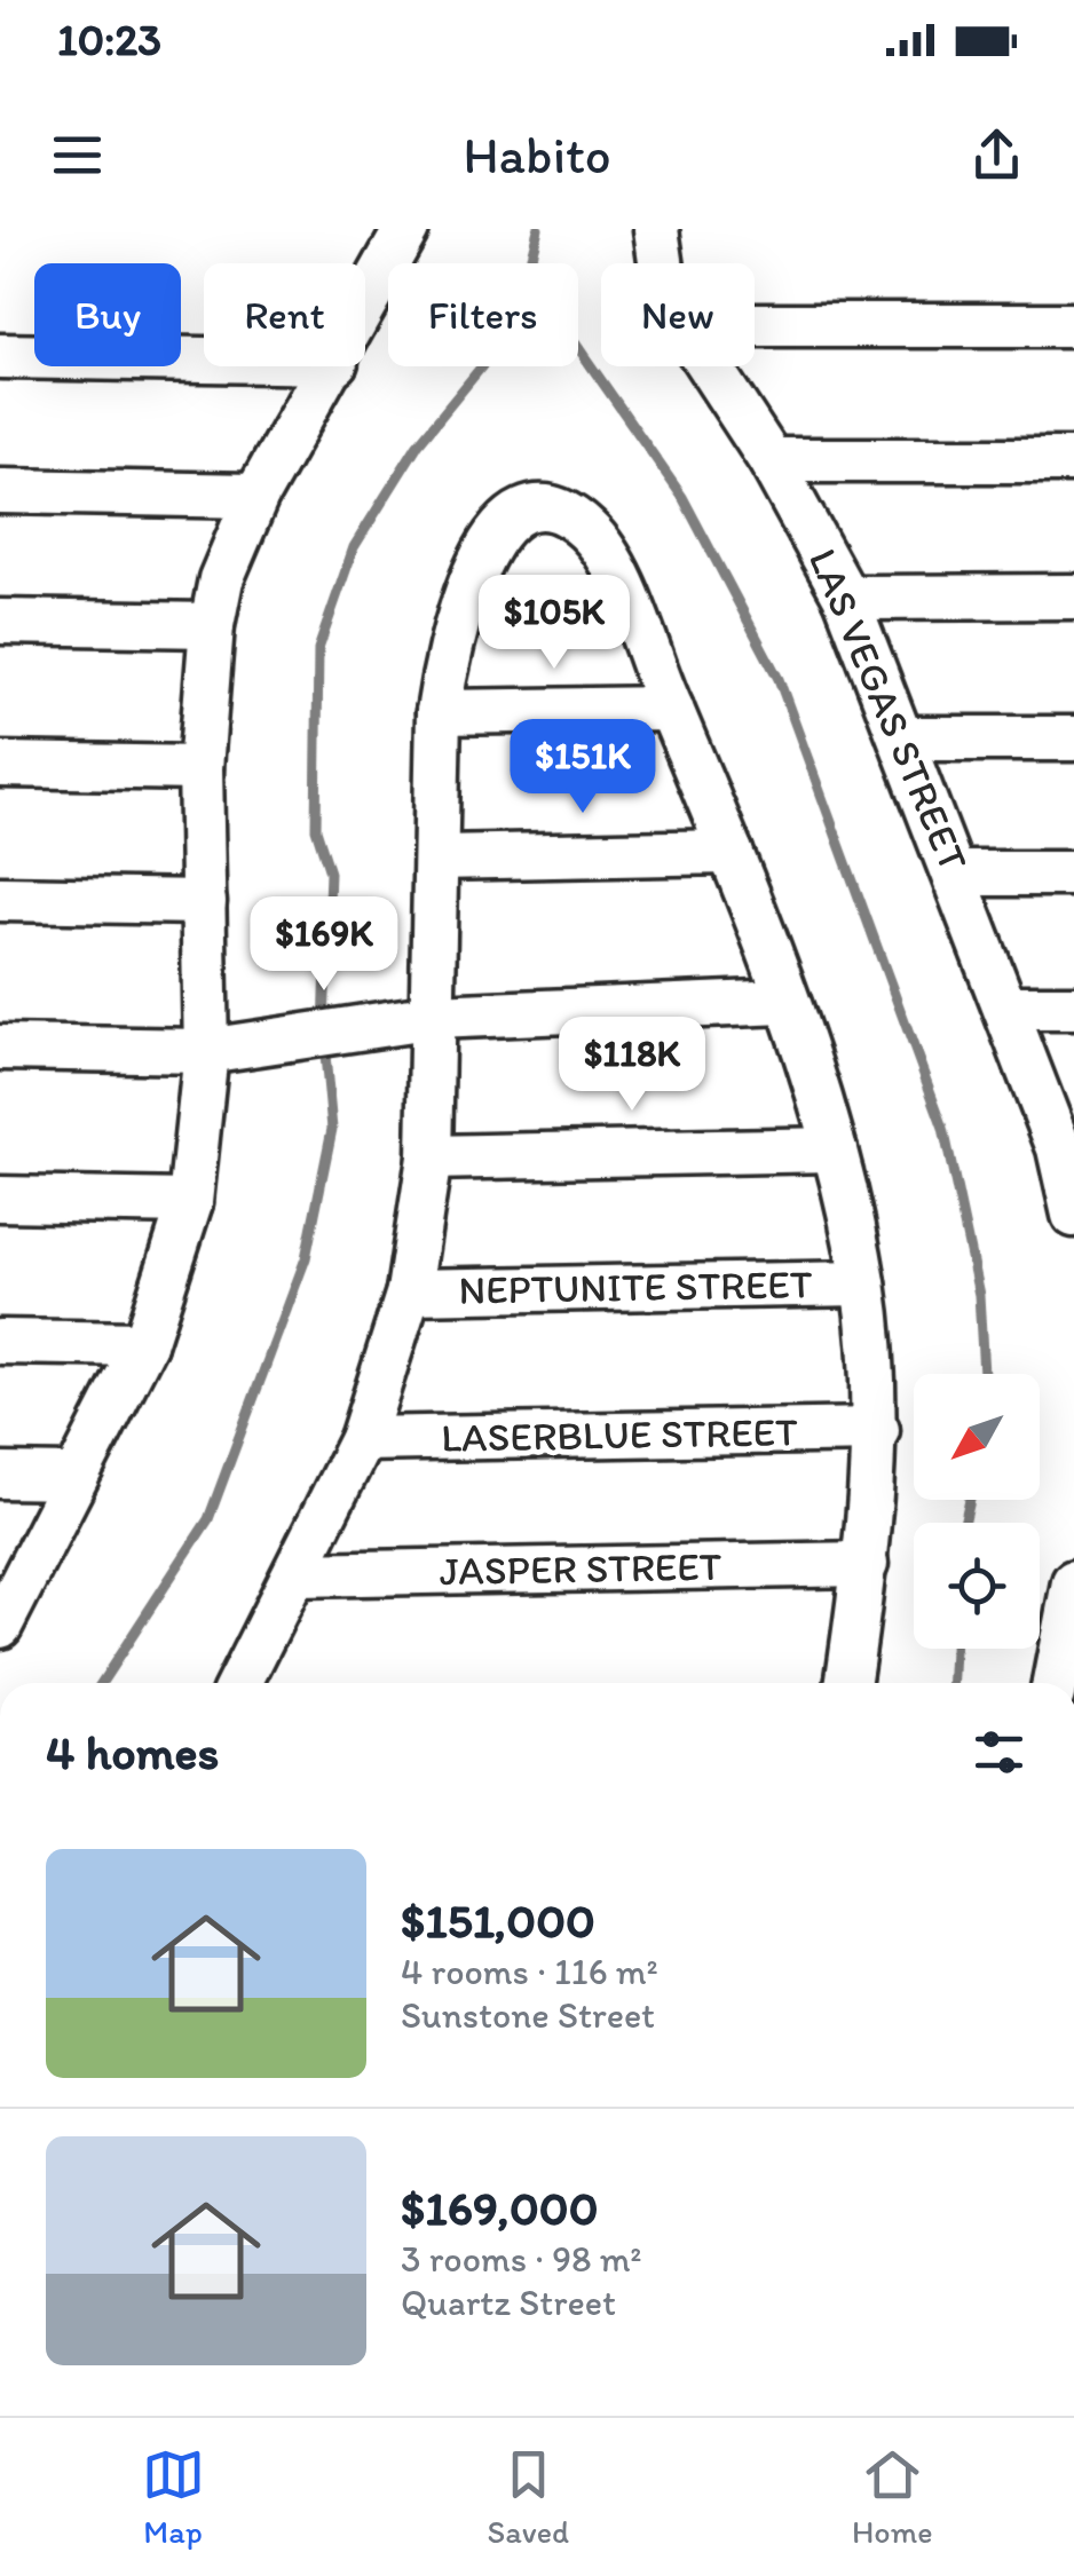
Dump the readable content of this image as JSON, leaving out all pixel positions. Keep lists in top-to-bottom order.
{
  "streets": {
    "street": [
      "LAS VEGAS STREET",
      "NEPTUNITE STREET",
      "LASERBLUE STREET",
      "JASPER STREET"
    ]
  },
  "north": "bottom left",
  "page": {
    "status": "10:23",
    "header": "Habito",
    "chip": [
      "Buy",
      "Rent",
      "Filters",
      "New"
    ],
    "price": [
      "$105K",
      "$151K",
      "$169K",
      "$118K"
    ],
    "heading": "4 homes",
    "list": [
      {
        "name": "$151,000",
        "note": "4 rooms · 116 m² · Sunstone Street"
      },
      {
        "name": "$169,000",
        "note": "3 rooms · 98 m² · Quartz Street"
      }
    ],
    "tabs": ["Map", "Saved", "Home"]
  }
}
